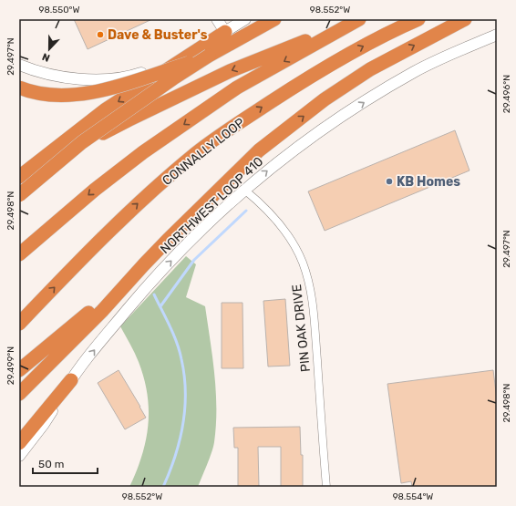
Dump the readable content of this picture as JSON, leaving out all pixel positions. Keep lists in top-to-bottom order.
{
  "streets": {
    "highway": ["CONNALLY LOOP"],
    "main road": ["NORTHWEST LOOP 410"],
    "street": ["PIN OAK DRIVE"]
  },
  "crossings": [
    ["NORTHWEST LOOP 410", "PIN OAK DRIVE"]
  ],
  "one_way": ["NORTHWEST LOOP 410"],
  "places": ["Dave & Buster's", "KB Homes"],
  "scale_bar": "50 m",
  "north": "bottom",
  "coordinates": [
    "98.550°W",
    "98.552°W",
    "29.497°N",
    "29.496°N",
    "29.498°N",
    "29.499°N",
    "98.554°W"
  ]
}
